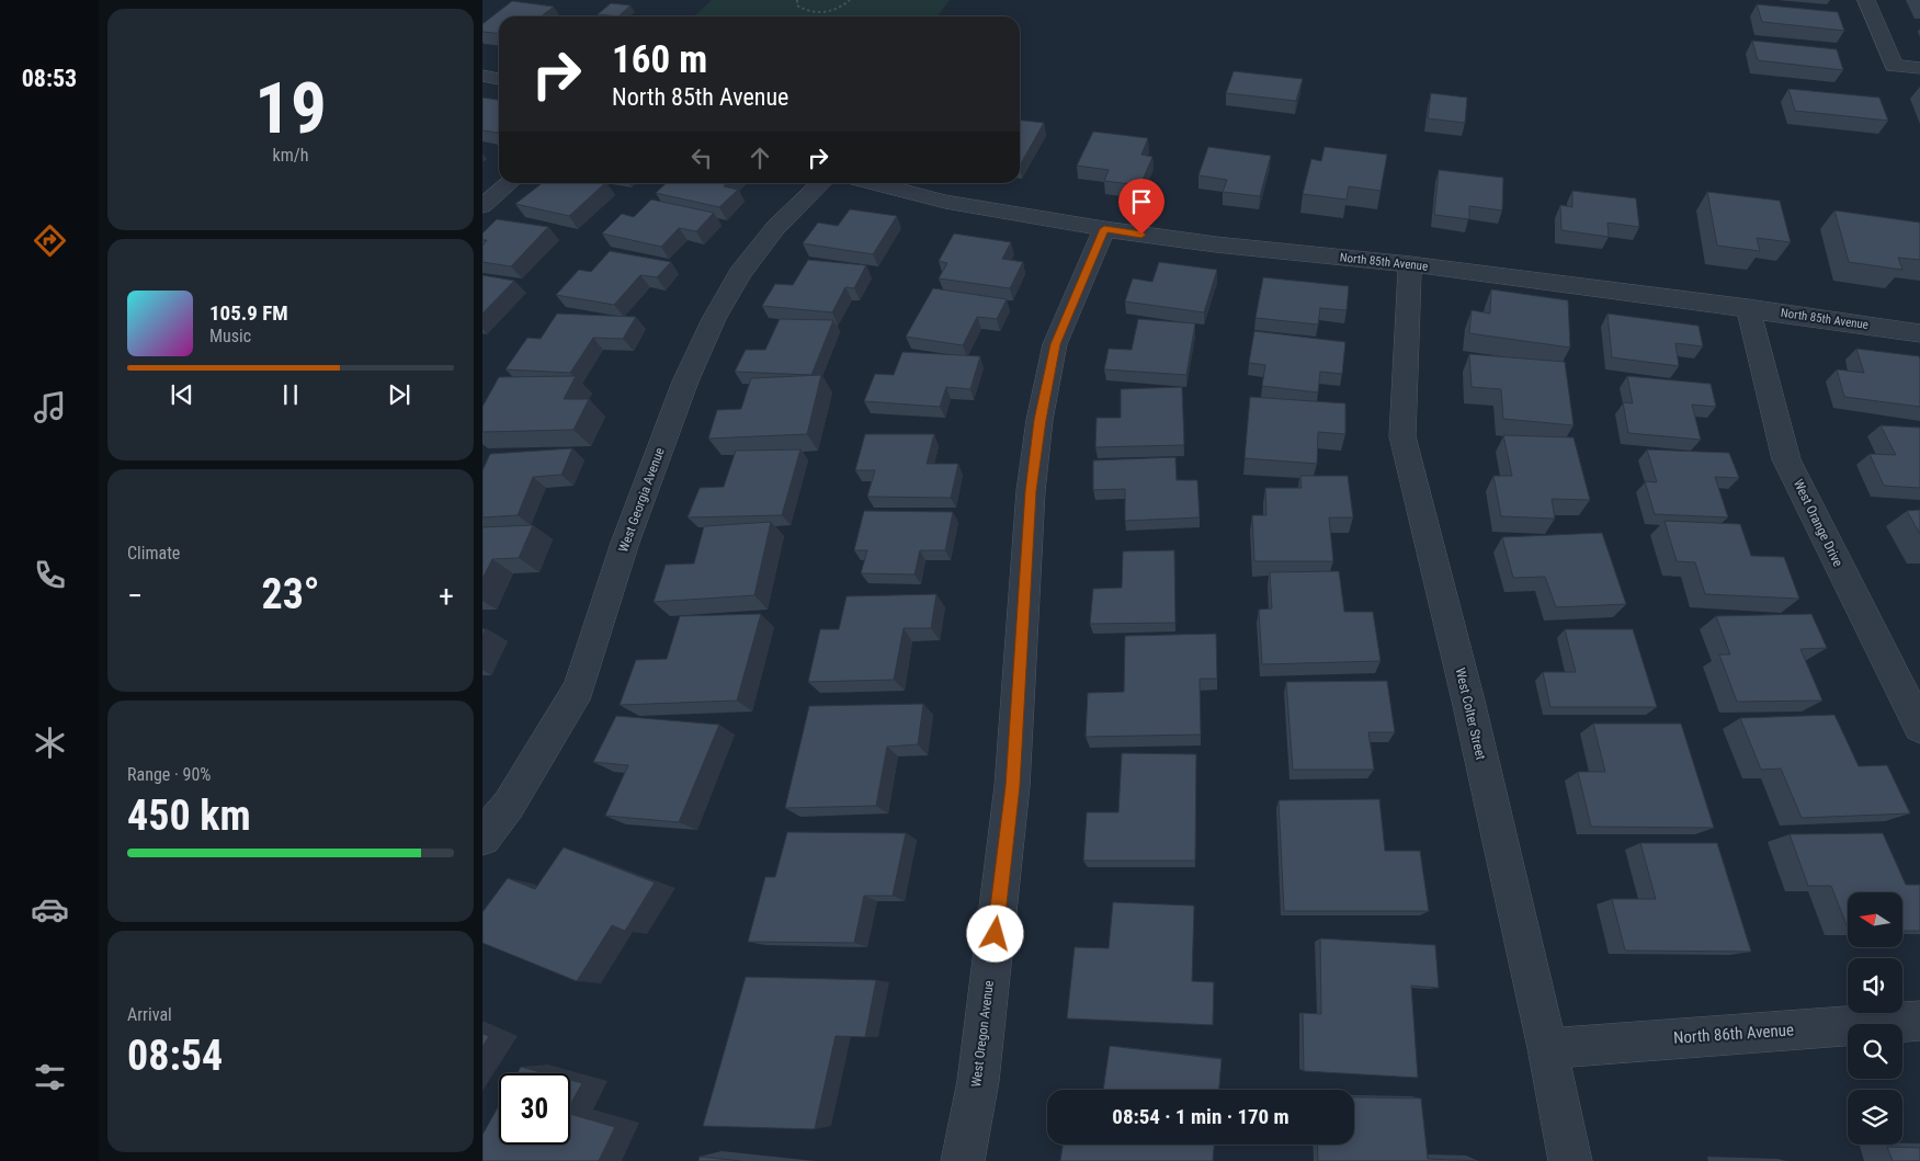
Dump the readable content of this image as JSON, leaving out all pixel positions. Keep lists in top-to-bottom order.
{
  "streets": {
    "street": [
      "North 85th Avenue",
      "West Georgia Avenue",
      "West Orange Drive",
      "West Colter Street",
      "West Oregon Avenue",
      "North 86th Avenue"
    ]
  },
  "crossings": [
    ["North 85th Avenue", "West Orange Drive"],
    ["North 85th Avenue", "West Colter Street"],
    ["North 85th Avenue", "West Oregon Avenue"],
    ["West Colter Street", "North 86th Avenue"]
  ],
  "north": "left",
  "page": {
    "tabs": "08:53",
    "tile": [
      ["19", "km/h"],
      "Climate",
      ["Range · 90%", "450 km"],
      ["Arrival", "08:54"]
    ],
    "turn": ["160 m", "North 85th Avenue"],
    "song": ["105.9 FM", "Music"],
    "heat": ["−", "23°", "+"],
    "limit": "30",
    "trip": "08:54 · 1 min · 170 m"
  }
}
